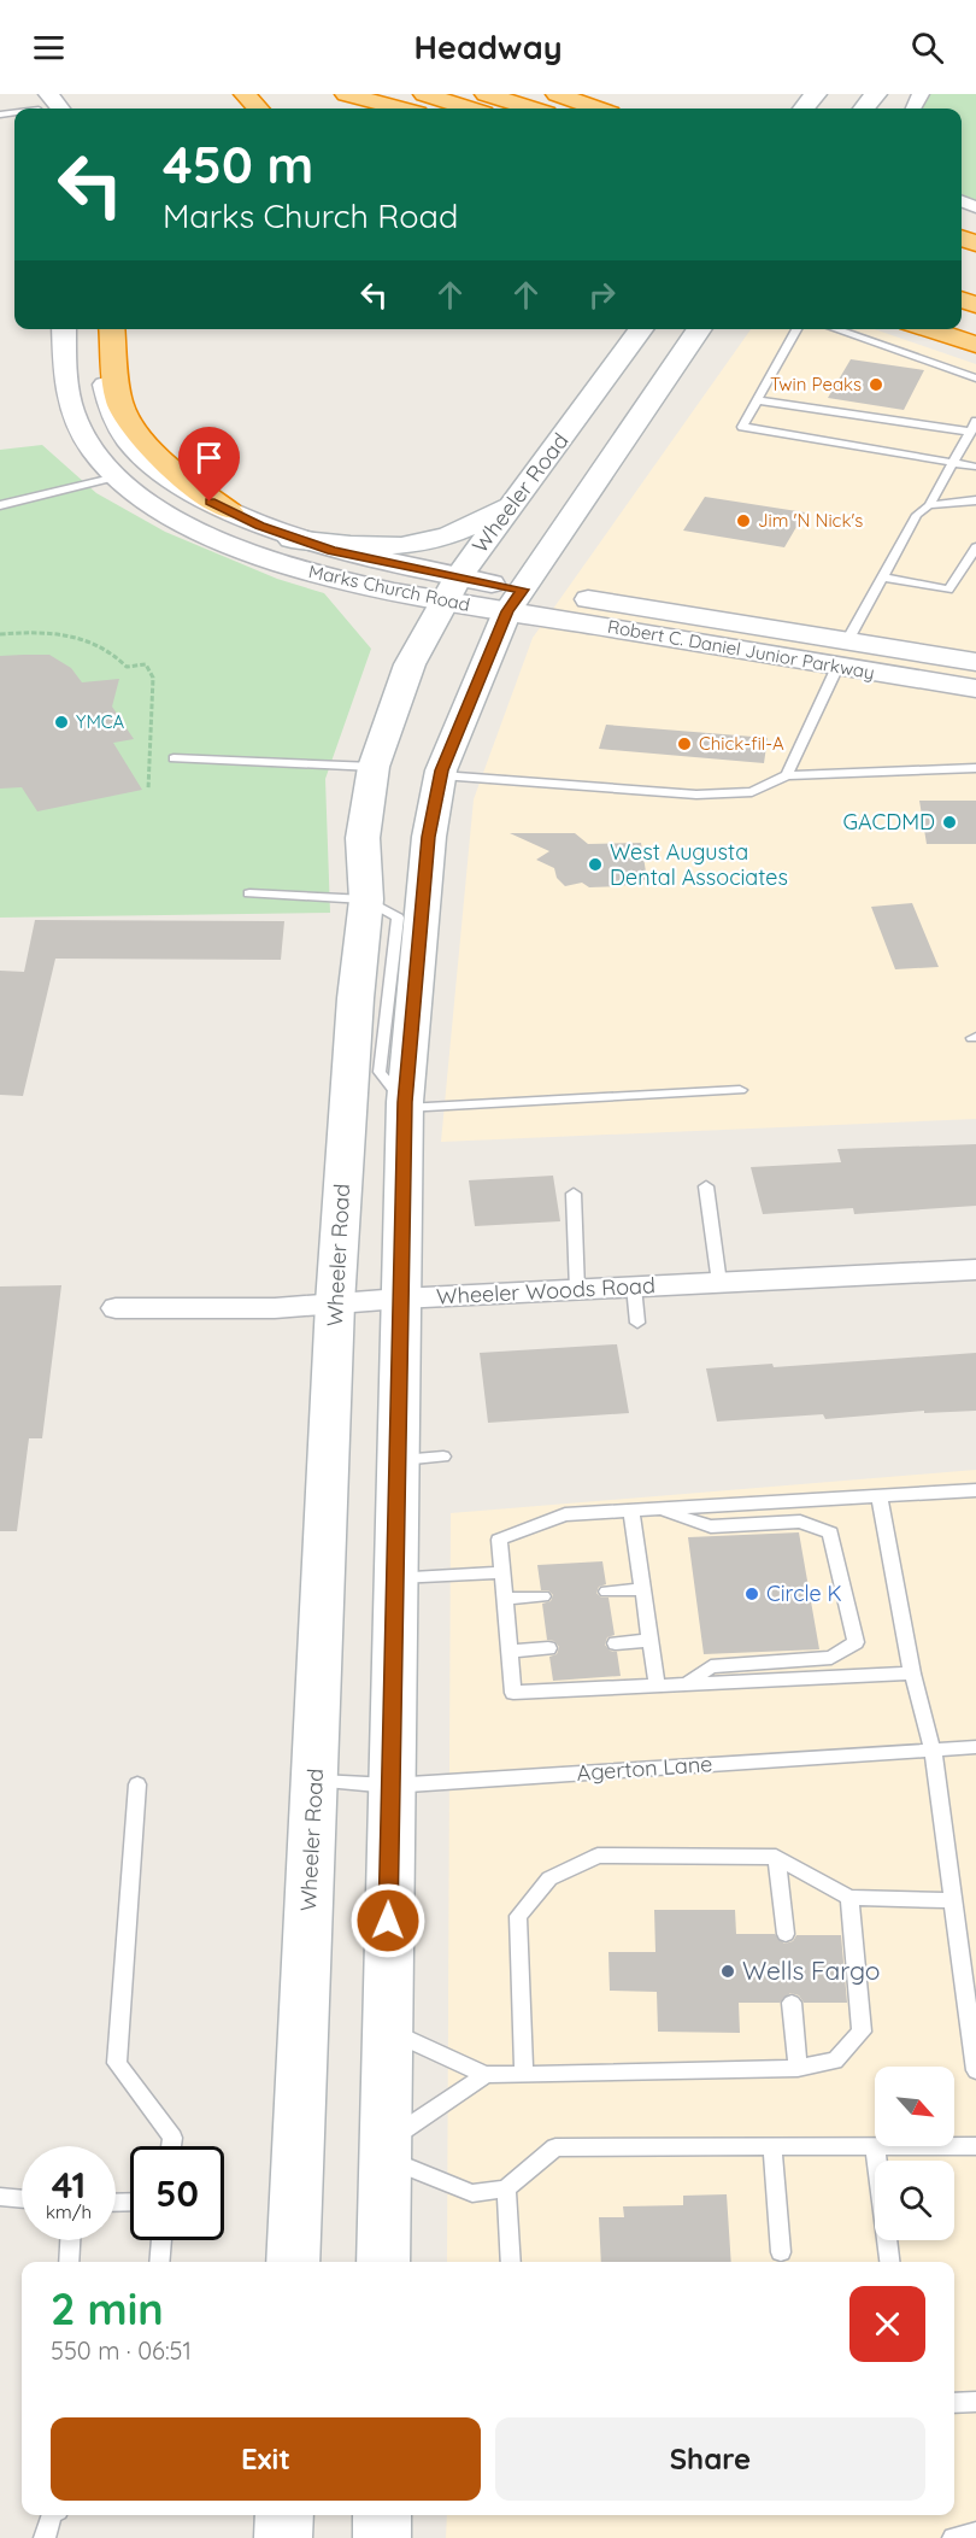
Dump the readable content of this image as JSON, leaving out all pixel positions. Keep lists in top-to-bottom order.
{
  "streets": {
    "main road": ["Wheeler Road"],
    "street": ["Marks Church Road", "Robert C. Daniel Junior Parkway", "Wheeler Woods Road"],
    "lane": ["Agerton Lane"]
  },
  "crossings": [
    ["Wheeler Road", "Marks Church Road"],
    ["Wheeler Road", "Wheeler Woods Road"],
    ["Wheeler Road", "Agerton Lane"],
    ["Marks Church Road", "Robert C. Daniel Junior Parkway"]
  ],
  "places": [
    "Twin Peaks",
    "Jim 'N Nick's",
    "YMCA",
    "Chick-fil-A",
    "GACDMD",
    "West Augusta Dental Associates",
    "Circle K",
    "Wells Fargo"
  ],
  "north": "bottom right",
  "page": {
    "header": "Headway",
    "turn": ["450 m", "Marks Church Road"],
    "speed": "41 km/h",
    "limit": "50",
    "heading": ["2 min", "550 m · 06:51"],
    "buttons": ["Exit", "Share"]
  }
}
